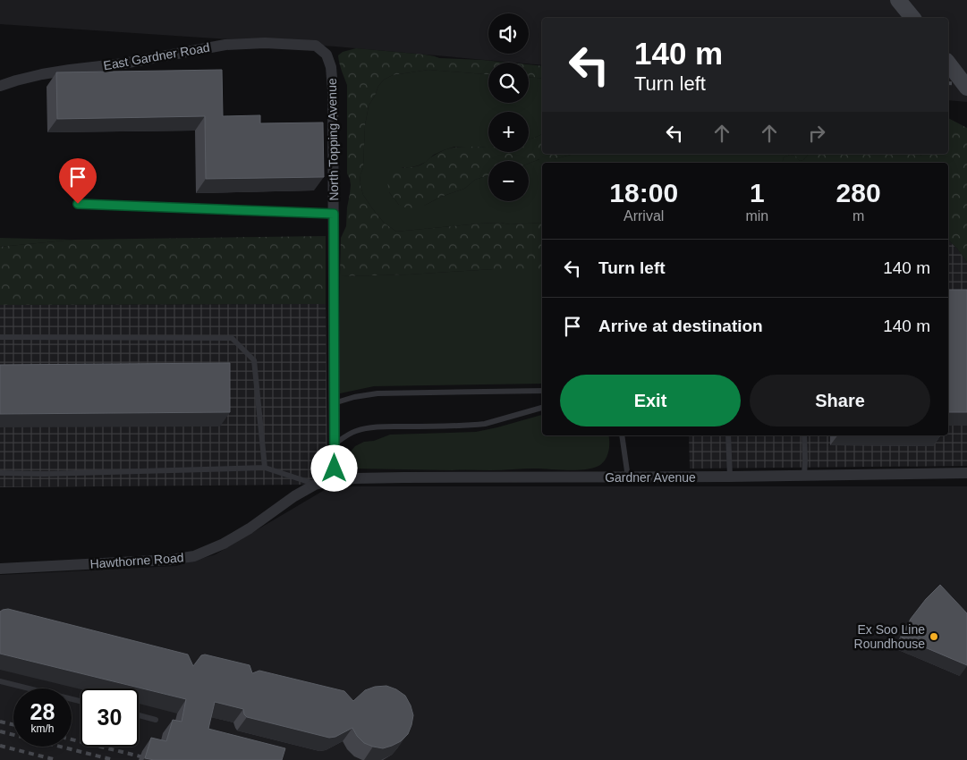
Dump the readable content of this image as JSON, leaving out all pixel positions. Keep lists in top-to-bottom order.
{
  "streets": {
    "street": [
      "East Gardner Road",
      "North Topping Avenue",
      "Gardner Avenue",
      "Hawthorne Road"
    ]
  },
  "crossings": [
    ["East Gardner Road", "North Topping Avenue"],
    ["North Topping Avenue", "Gardner Avenue"],
    ["North Topping Avenue", "Hawthorne Road"],
    ["Gardner Avenue", "Hawthorne Road"]
  ],
  "places": ["Ex Soo Line Roundhouse"],
  "page": {
    "map_buttons": ["+", "−"],
    "turn": ["140 m", "Turn left"],
    "eta": [
      "18:00",
      "Arrival",
      "1",
      "min",
      "280",
      "m"
    ],
    "list": [
      {
        "name": "Turn left",
        "value": "140 m"
      },
      {
        "name": "Arrive at destination",
        "value": "140 m"
      }
    ],
    "buttons": ["Exit", "Share"],
    "speed": "28 km/h",
    "limit": "30"
  }
}
